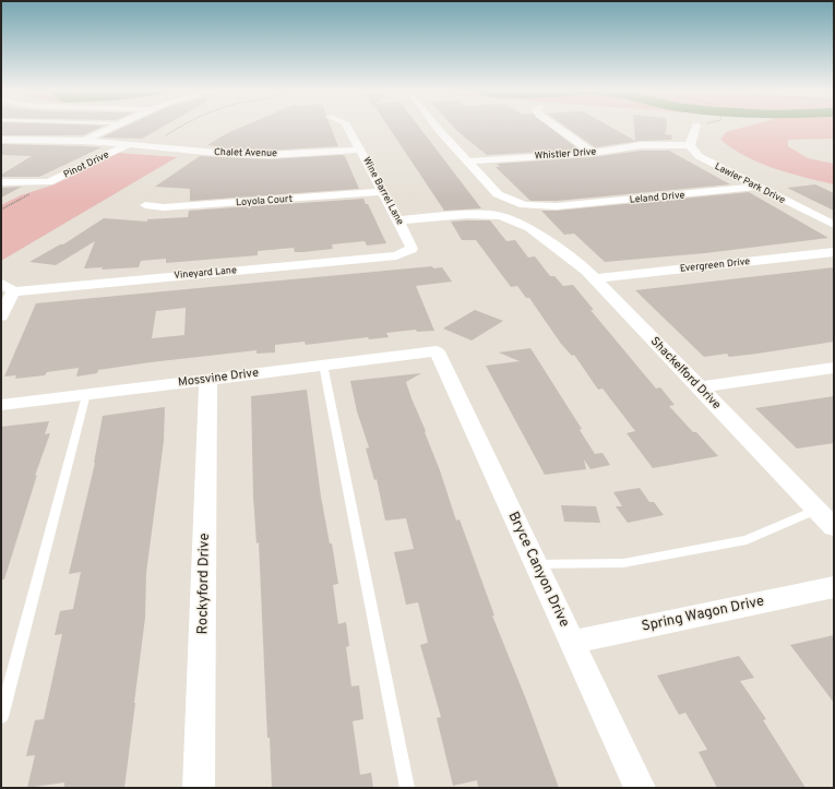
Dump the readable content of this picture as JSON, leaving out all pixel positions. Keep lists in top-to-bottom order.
{
  "streets": {
    "street": [
      "Chalet Avenue",
      "Whistler Drive",
      "Pinot Drive",
      "Lawler Park Drive",
      "Wine Barrel Lane",
      "Leland Drive",
      "Loyola Court",
      "Evergreen Drive",
      "Vineyard Lane",
      "Shackelford Drive",
      "Mossvine Drive",
      "Bryce Canyon Drive",
      "Rockyford Drive",
      "Spring Wagon Drive"
    ]
  },
  "crossings": [
    ["Chalet Avenue", "Pinot Drive"],
    ["Chalet Avenue", "Wine Barrel Lane"],
    ["Whistler Drive", "Lawler Park Drive"],
    ["Lawler Park Drive", "Leland Drive"],
    ["Wine Barrel Lane", "Loyola Court"],
    ["Wine Barrel Lane", "Vineyard Lane"],
    ["Leland Drive", "Shackelford Drive"],
    ["Evergreen Drive", "Shackelford Drive"],
    ["Mossvine Drive", "Bryce Canyon Drive"],
    ["Mossvine Drive", "Rockyford Drive"],
    ["Bryce Canyon Drive", "Spring Wagon Drive"]
  ]
}
